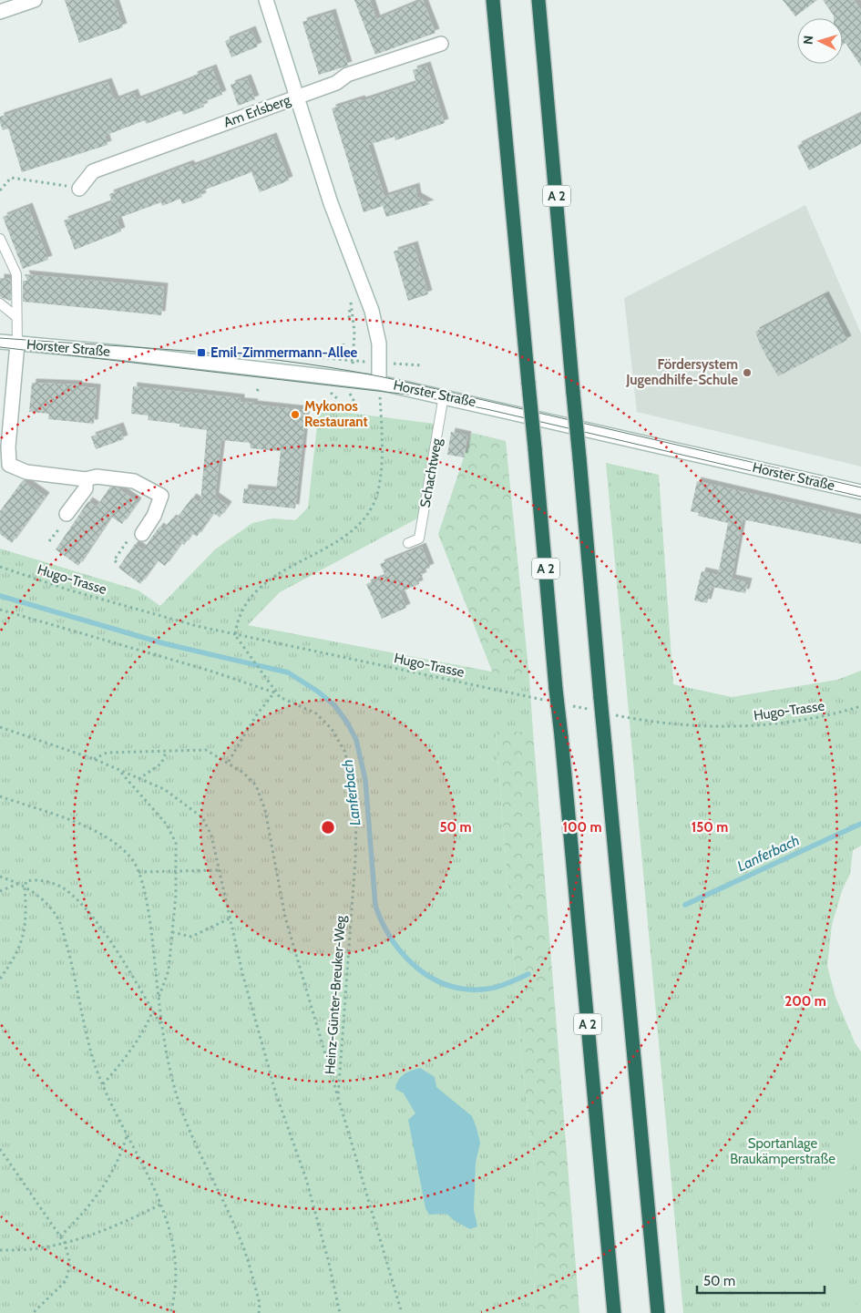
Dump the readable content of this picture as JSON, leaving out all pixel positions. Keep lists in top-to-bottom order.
{
  "streets": {
    "highway": ["A 2"],
    "main road": ["Am Erlsberg", "Horster Straße"],
    "lane": ["Schachtweg"],
    "path": ["Hugo-Trasse", "Heinz-Günter-Breuker-Weg"]
  },
  "crossings": [
    ["Horster Straße", "Schachtweg"]
  ],
  "water": ["Lanferbach"],
  "parks": ["Sportanlage Braukämperstraße"],
  "places": {
    "transit": ["Emil-Zimmermann-Allee"],
    "other": ["Fördersystem Jugendhilfe-Schule", "Mykonos Restaurant"]
  },
  "scale_bar": "50 m",
  "north": "left",
  "rings": [
    "50 m",
    "100 m",
    "150 m",
    "200 m"
  ]
}
